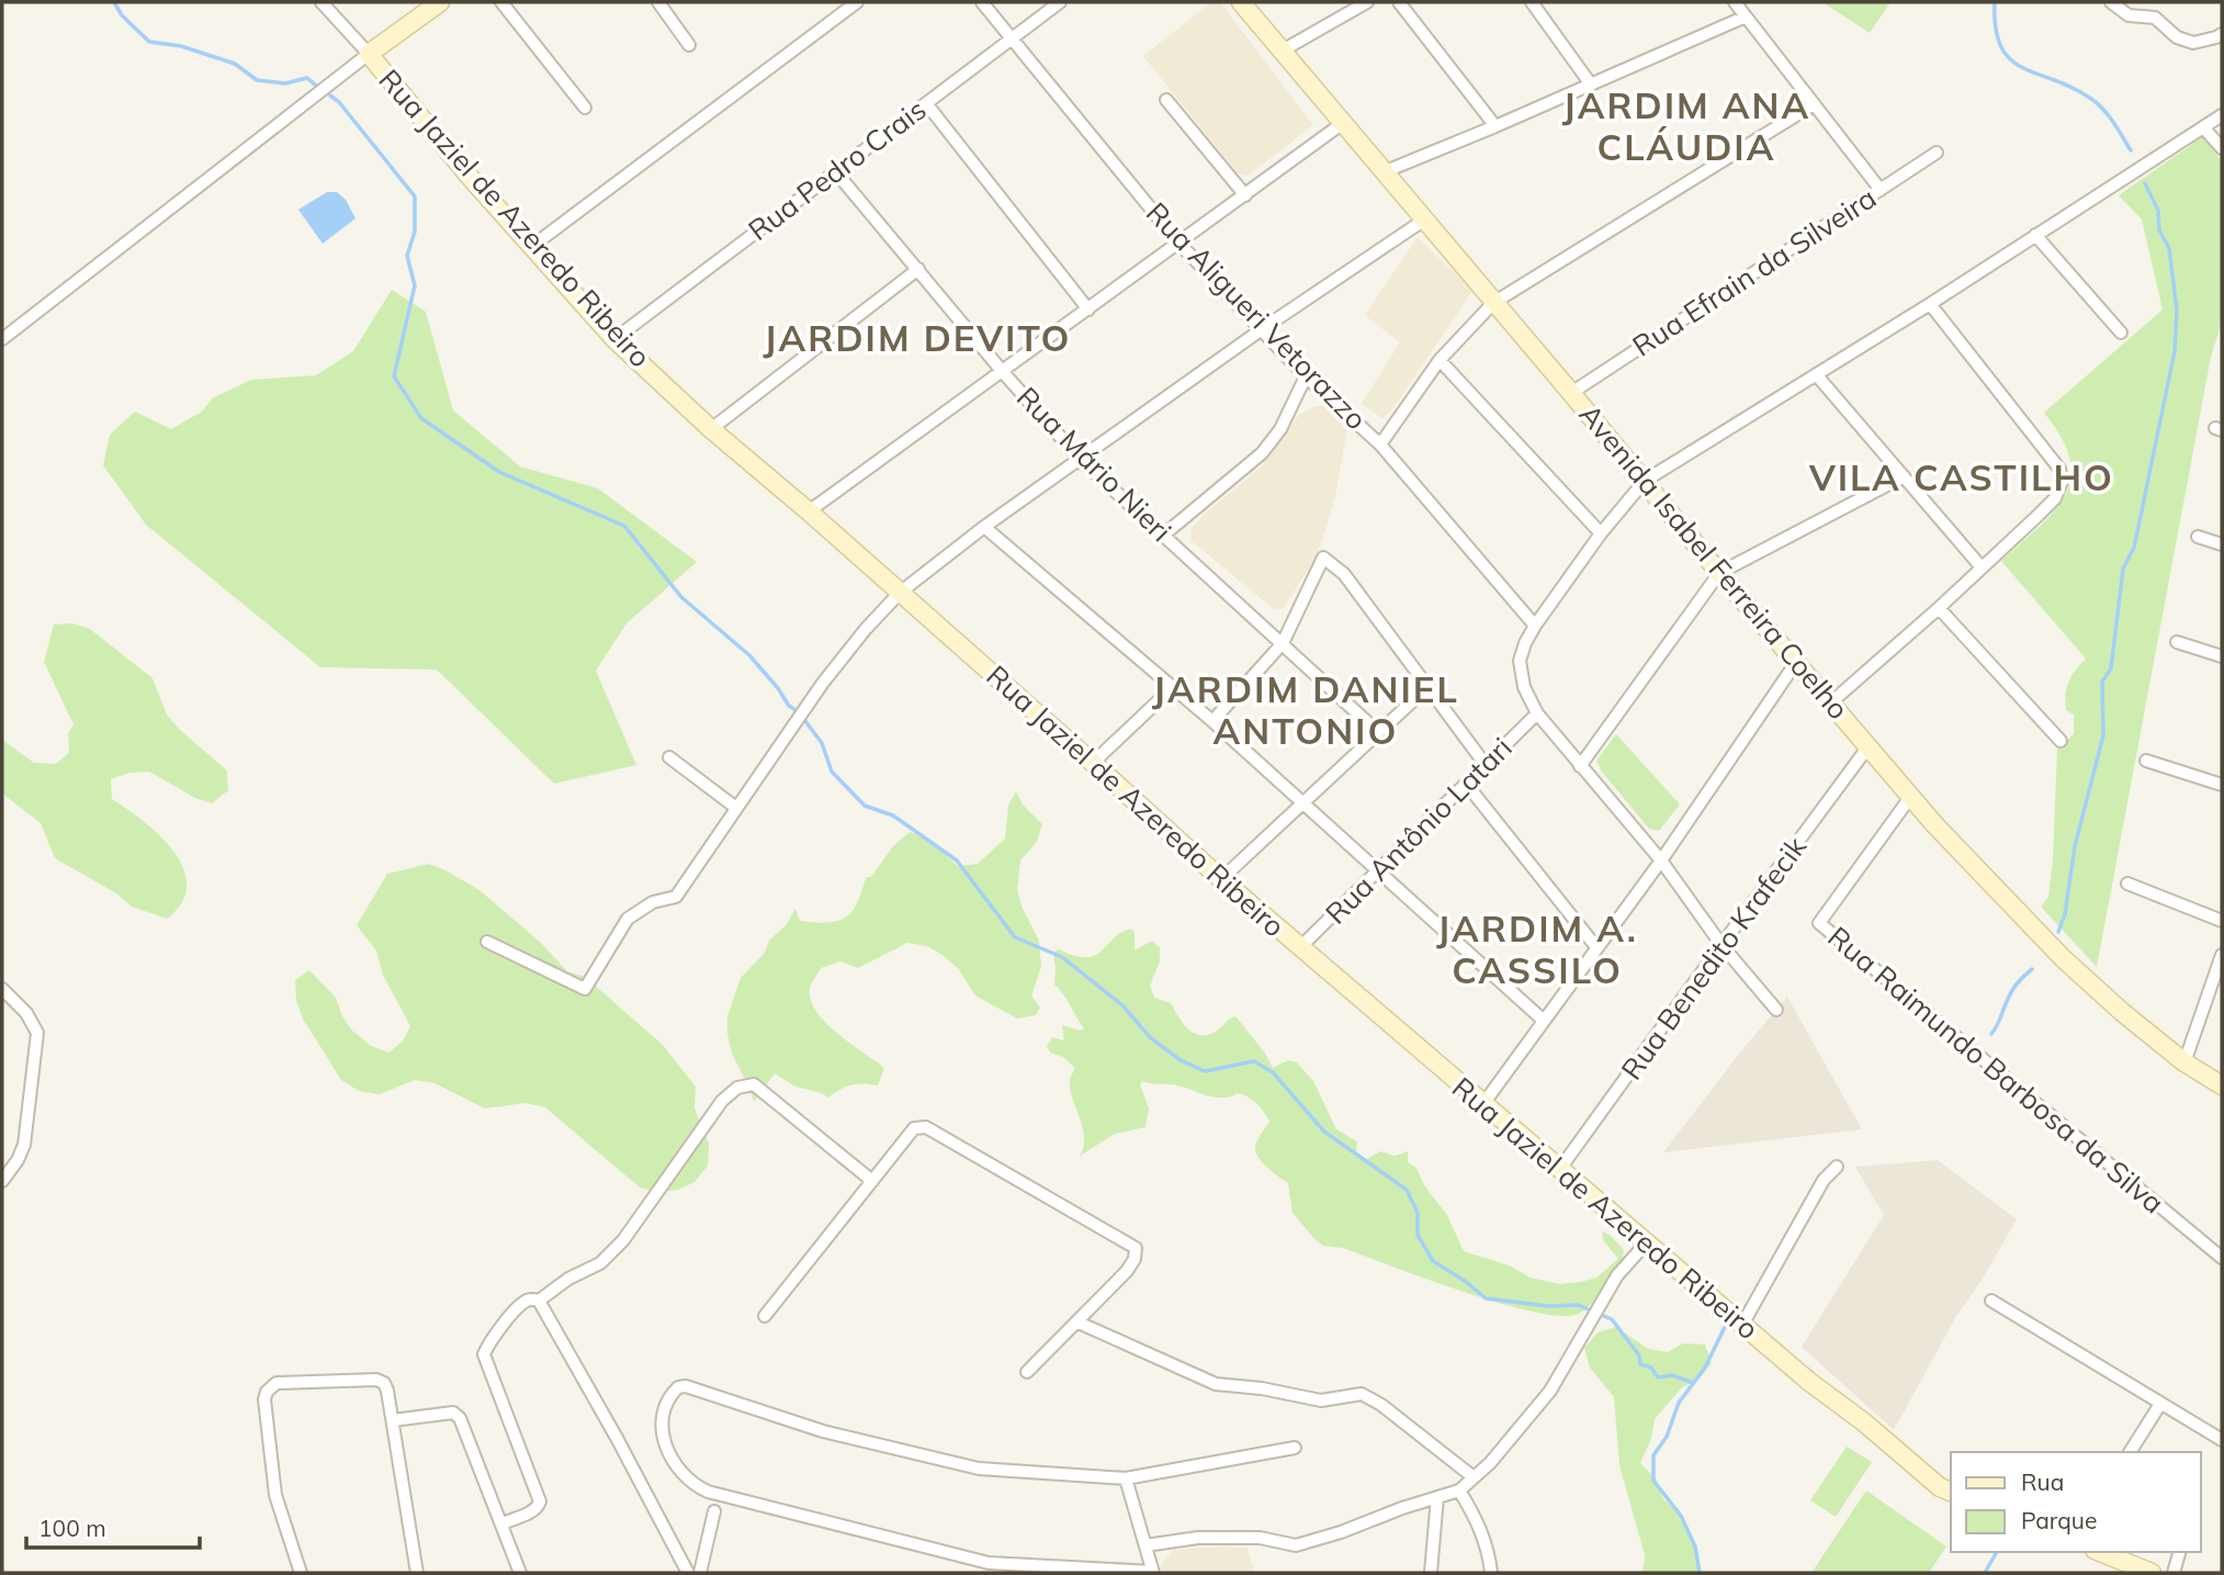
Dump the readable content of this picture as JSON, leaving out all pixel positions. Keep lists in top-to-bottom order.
{
  "streets": {
    "street": [
      "Rua Pedro Crais",
      "Rua Jaziel de Azeredo Ribeiro",
      "Rua Efrain da Silveira",
      "Rua Aligueri Vetorazzo",
      "Rua Mário Nieri",
      "Avenida Isabel Ferreira Coelho",
      "Rua Antônio Latari",
      "Rua Benedito Krafecik",
      "Rua Raimundo Barbosa da Silva"
    ]
  },
  "crossings": [
    ["Rua Pedro Crais", "Rua Jaziel de Azeredo Ribeiro"],
    ["Rua Pedro Crais", "Rua Aligueri Vetorazzo"],
    ["Rua Pedro Crais", "Rua Mário Nieri"],
    ["Rua Jaziel de Azeredo Ribeiro", "Rua Antônio Latari"],
    ["Rua Jaziel de Azeredo Ribeiro", "Rua Benedito Krafecik"],
    ["Rua Efrain da Silveira", "Avenida Isabel Ferreira Coelho"],
    ["Avenida Isabel Ferreira Coelho", "Rua Benedito Krafecik"],
    ["Avenida Isabel Ferreira Coelho", "Rua Raimundo Barbosa da Silva"]
  ],
  "districts": [
    "JARDIM ANA CLÁUDIA",
    "JARDIM DEVITO",
    "VILA CASTILHO",
    "JARDIM DANIEL ANTONIO",
    "JARDIM A. CASSILO"
  ],
  "legend": ["Rua", "Parque"],
  "scale_bar": "100 m"
}
